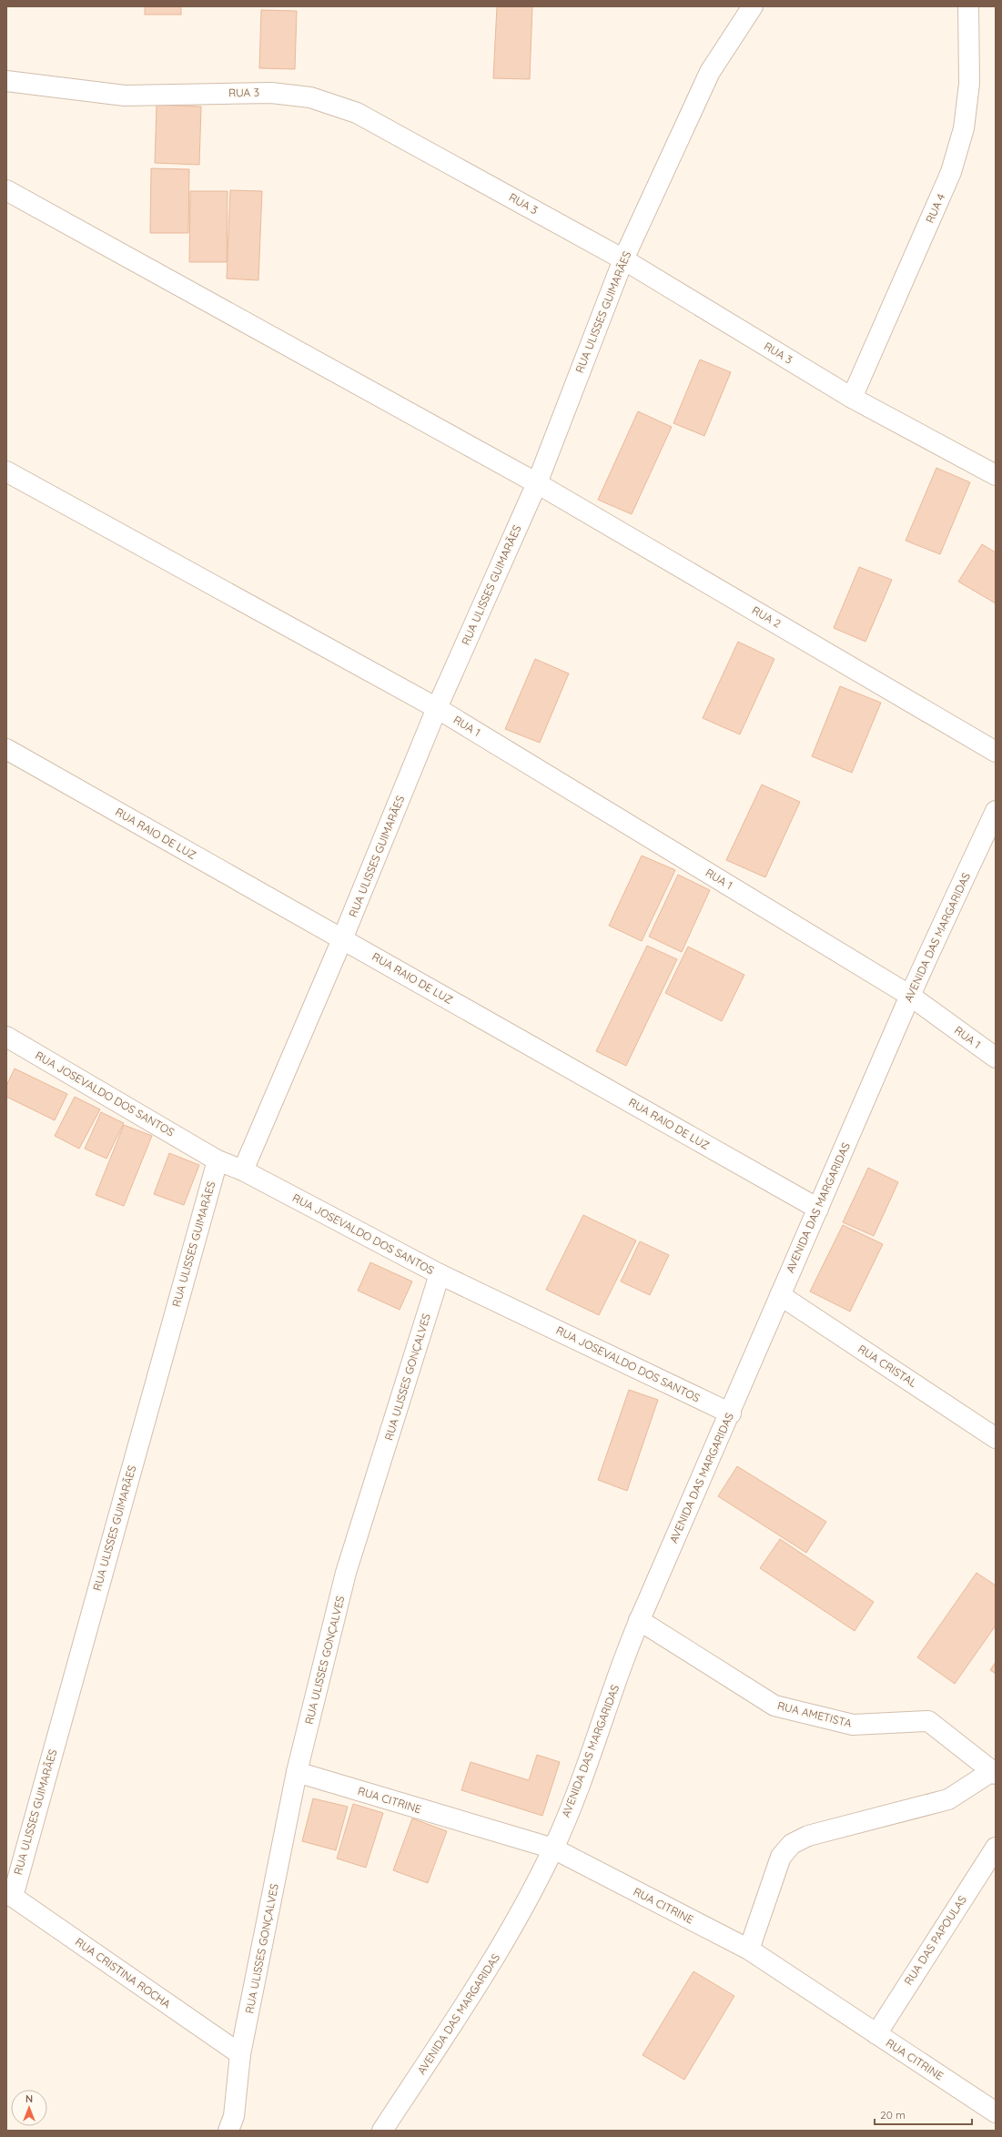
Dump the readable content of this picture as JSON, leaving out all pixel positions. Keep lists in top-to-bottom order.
{
  "streets": {
    "street": [
      "RUA 3",
      "RUA 4",
      "RUA ULISSES GUIMARÃES",
      "RUA 2",
      "RUA 1",
      "RUA RAIO DE LUZ",
      "AVENIDA DAS MARGARIDAS",
      "RUA JOSEVALDO DOS SANTOS",
      "RUA CRISTAL",
      "RUA ULISSES GONÇALVES",
      "RUA AMETISTA",
      "RUA CITRINE",
      "RUA DAS PAPOULAS",
      "RUA CRISTINA ROCHA"
    ]
  },
  "crossings": [
    ["RUA 3", "RUA 4"],
    ["RUA 3", "RUA ULISSES GUIMARÃES"],
    ["RUA ULISSES GUIMARÃES", "RUA 2"],
    ["RUA ULISSES GUIMARÃES", "RUA 1"],
    ["RUA ULISSES GUIMARÃES", "RUA RAIO DE LUZ"],
    ["RUA ULISSES GUIMARÃES", "RUA JOSEVALDO DOS SANTOS"],
    ["RUA ULISSES GUIMARÃES", "RUA CRISTINA ROCHA"],
    ["RUA 1", "AVENIDA DAS MARGARIDAS"],
    ["RUA RAIO DE LUZ", "AVENIDA DAS MARGARIDAS"],
    ["AVENIDA DAS MARGARIDAS", "RUA JOSEVALDO DOS SANTOS"],
    ["AVENIDA DAS MARGARIDAS", "RUA CRISTAL"],
    ["AVENIDA DAS MARGARIDAS", "RUA AMETISTA"],
    ["AVENIDA DAS MARGARIDAS", "RUA CITRINE"],
    ["RUA JOSEVALDO DOS SANTOS", "RUA ULISSES GONÇALVES"],
    ["RUA ULISSES GONÇALVES", "RUA CITRINE"],
    ["RUA ULISSES GONÇALVES", "RUA CRISTINA ROCHA"],
    ["RUA CITRINE", "RUA DAS PAPOULAS"]
  ],
  "scale_bar": "20 m",
  "north": "top"
}
